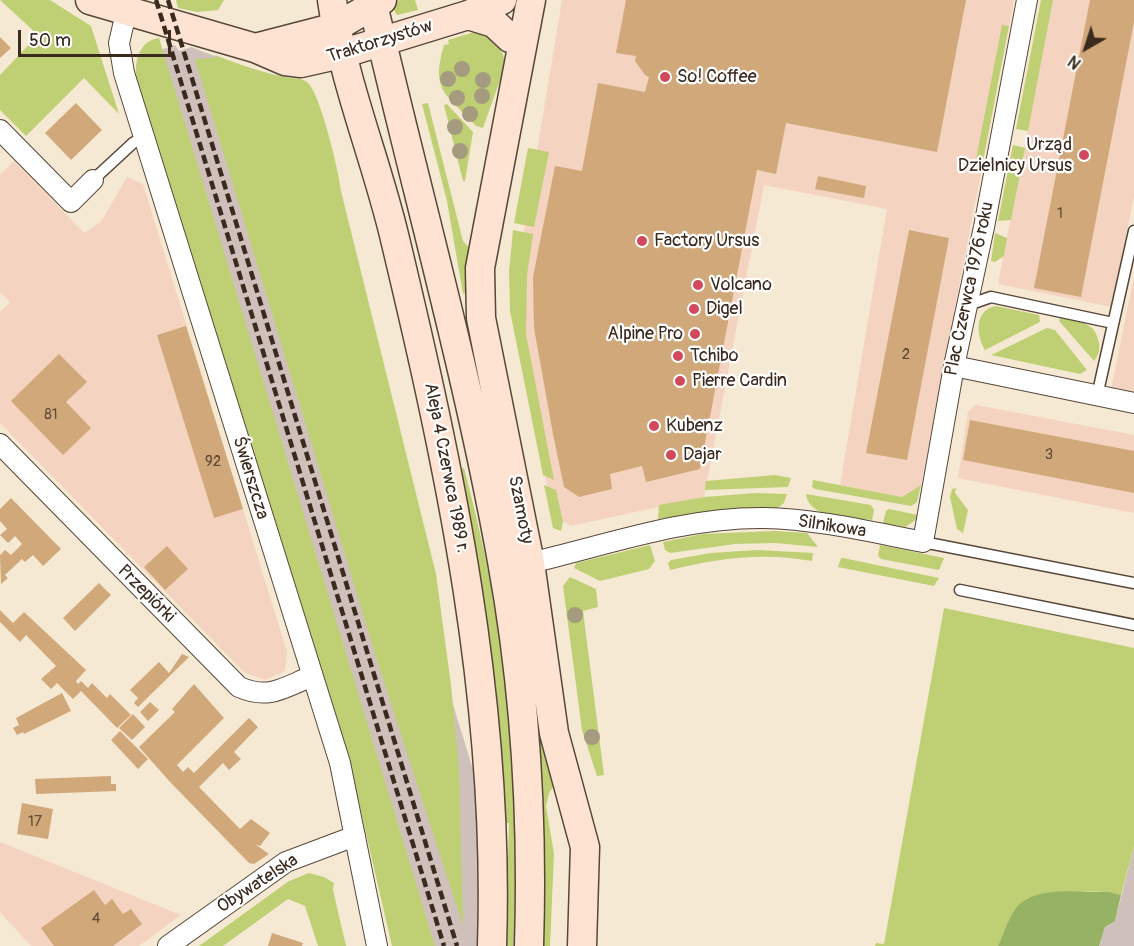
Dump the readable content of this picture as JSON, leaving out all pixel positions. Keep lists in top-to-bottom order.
{
  "streets": {
    "main road": ["Traktorzystów", "Aleja 4 Czerwca 1989 r.", "Szamoty"],
    "street": [
      "Plac Czerwca 1976 roku",
      "Świerszcza",
      "Silnikowa",
      "Przepiórki",
      "Obywatelska"
    ]
  },
  "crossings": [
    ["Traktorzystów", "Aleja 4 Czerwca 1989 r."],
    ["Traktorzystów", "Świerszcza"],
    ["Traktorzystów", "Szamoty"],
    ["Plac Czerwca 1976 roku", "Silnikowa"],
    ["Świerszcza", "Przepiórki"],
    ["Świerszcza", "Obywatelska"],
    ["Szamoty", "Silnikowa"]
  ],
  "places": [
    "So! Coffee",
    "Urząd Dzielnicy Ursus",
    "Factory Ursus",
    "Volcano",
    "Digel",
    "Alpine Pro",
    "Tchibo",
    "Pierre Cardin",
    "Kubenz",
    "Dajar"
  ],
  "house_numbers": [
    "1",
    "2",
    "81",
    "3",
    "92",
    "17",
    "4"
  ],
  "scale_bar": "50 m",
  "north": "bottom left"
}
